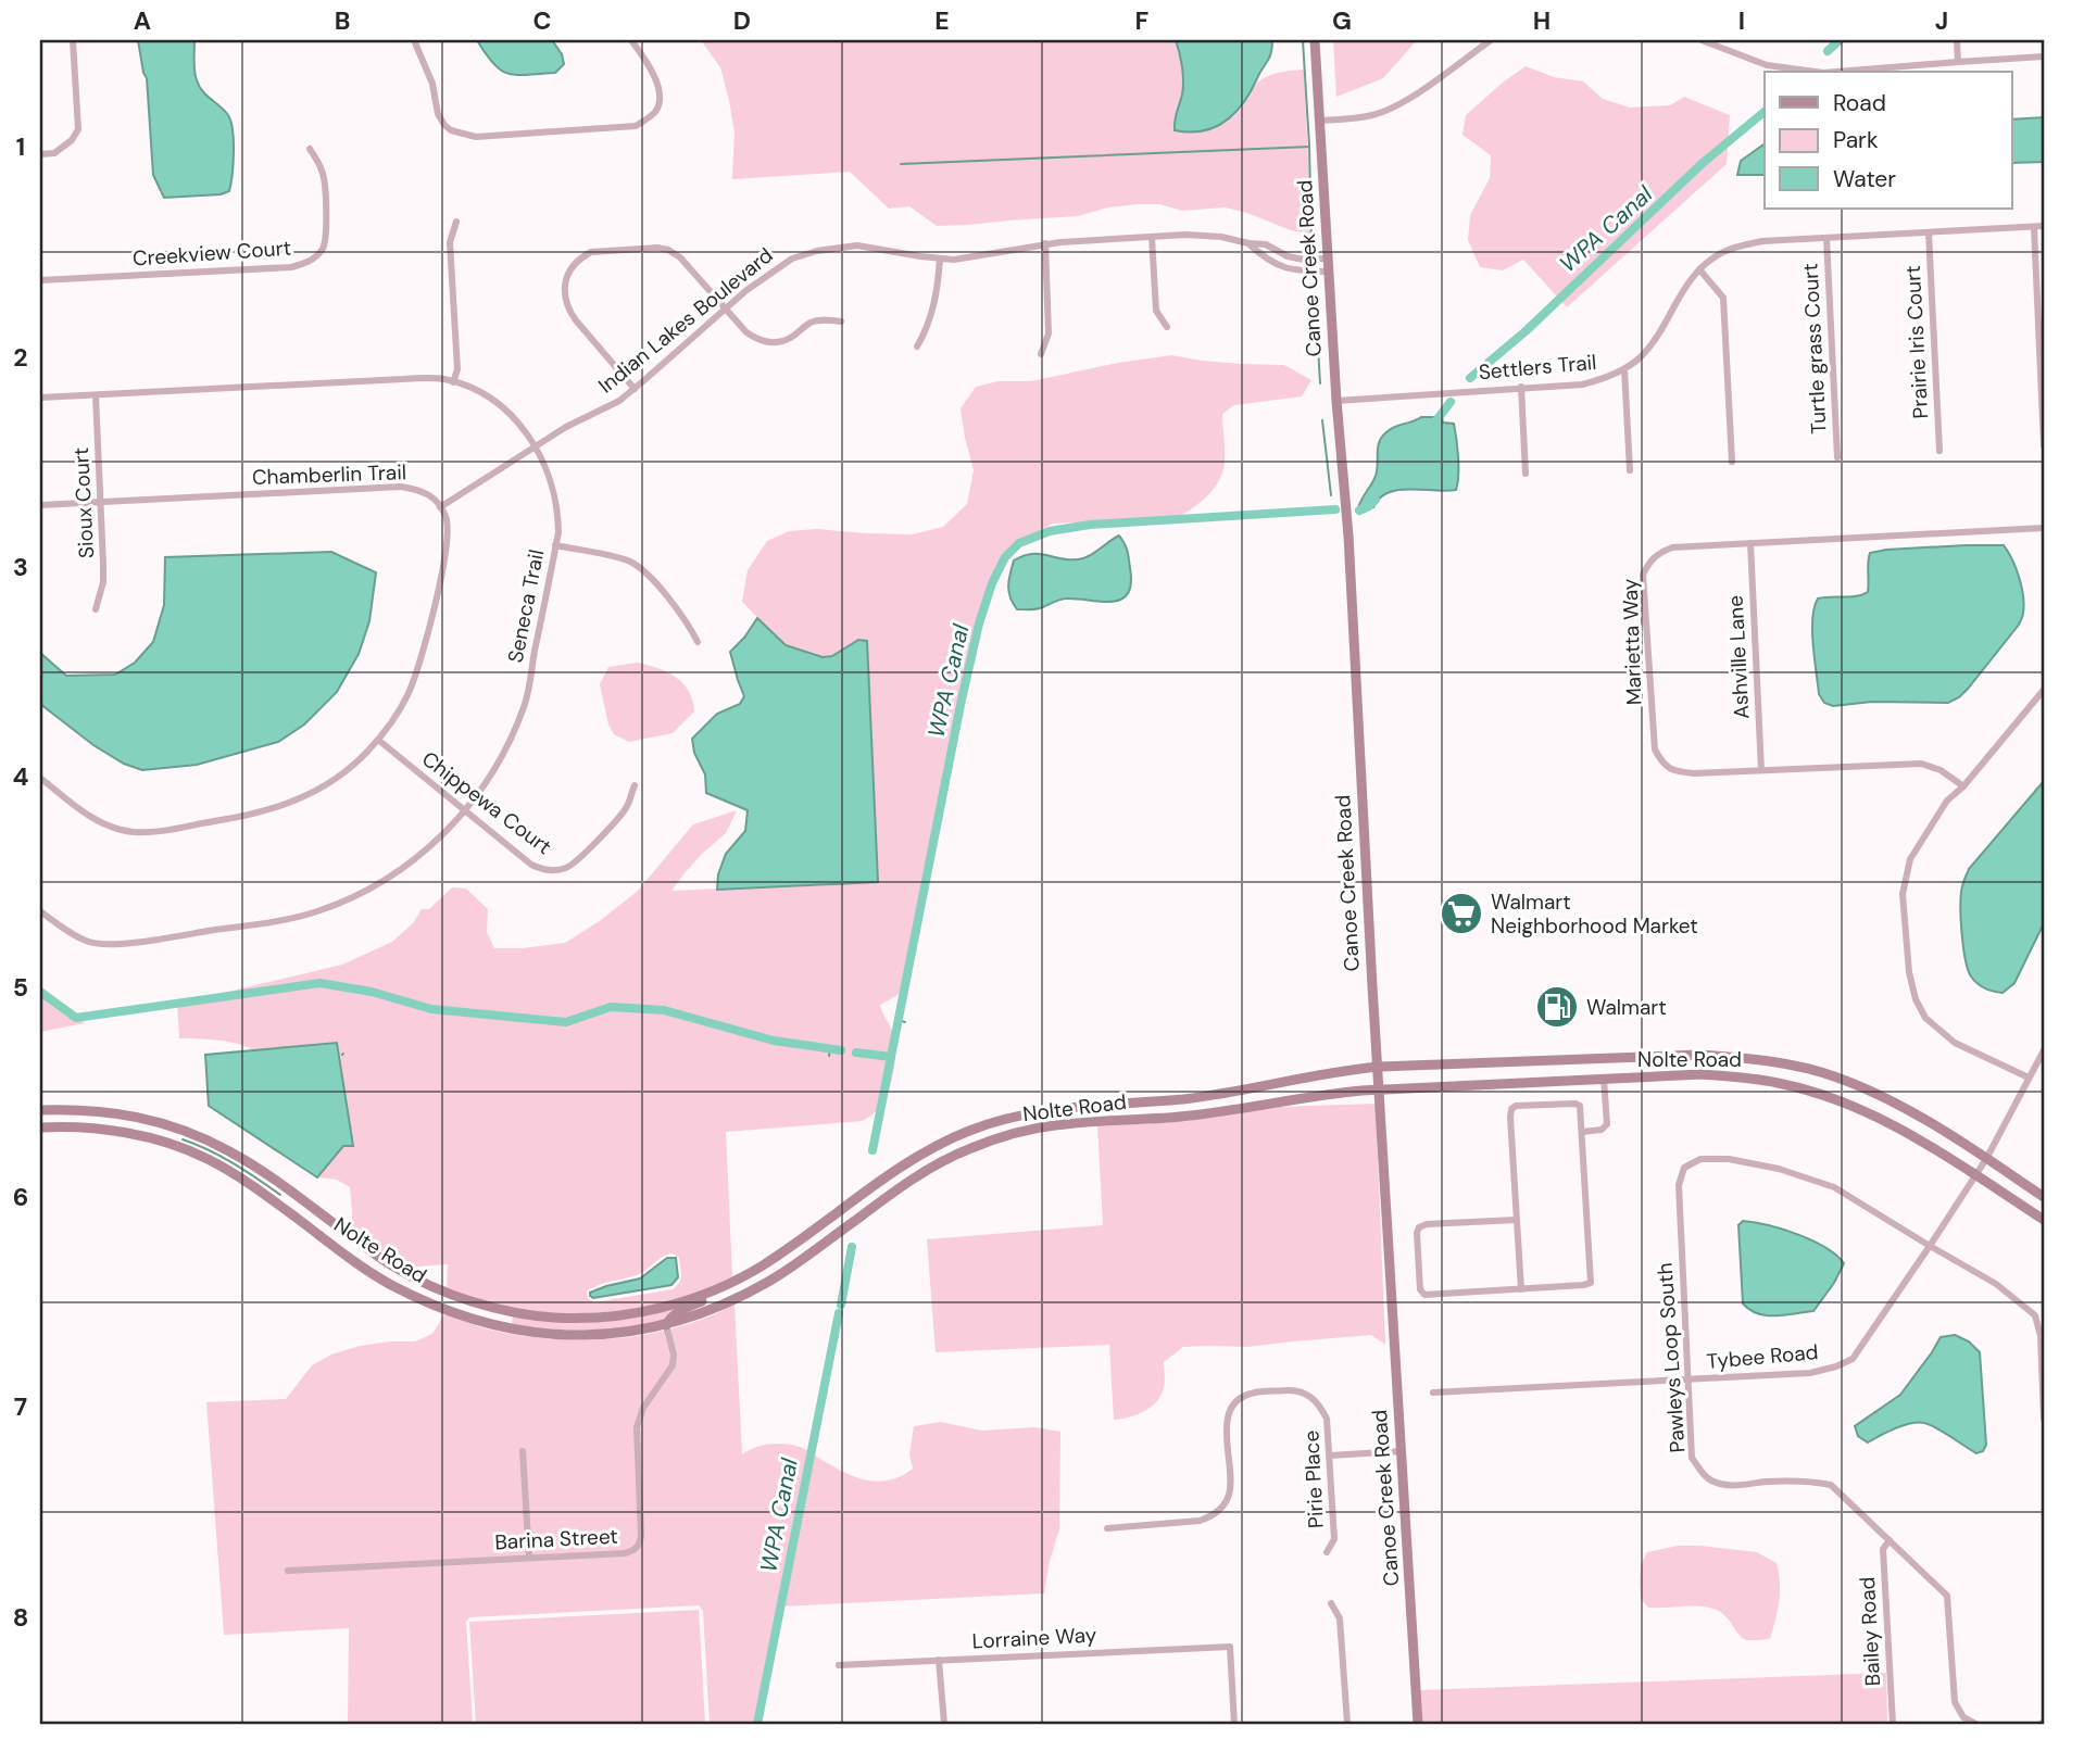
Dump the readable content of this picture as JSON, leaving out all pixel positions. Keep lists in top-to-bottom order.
{
  "streets": {
    "street": [
      "Creekview Court",
      "Canoe Creek Road",
      "Indian Lakes Boulevard",
      "Prairie Iris Court",
      "Turtle grass Court",
      "Settlers Trail",
      "Chamberlin Trail",
      "Sioux Court",
      "Seneca Trail",
      "Marietta Way",
      "Ashville Lane",
      "Chippewa Court",
      "Nolte Road",
      "Tybee Road",
      "Pawleys Loop South",
      "Pirie Place",
      "Barina Street",
      "Bailey Road",
      "Lorraine Way"
    ]
  },
  "crossings": [
    ["Canoe Creek Road", "Indian Lakes Boulevard"],
    ["Canoe Creek Road", "Settlers Trail"],
    ["Canoe Creek Road", "Nolte Road"],
    ["Indian Lakes Boulevard", "Chamberlin Trail"],
    ["Indian Lakes Boulevard", "Seneca Trail"],
    ["Prairie Iris Court", "Settlers Trail"],
    ["Turtle grass Court", "Settlers Trail"],
    ["Chamberlin Trail", "Sioux Court"],
    ["Sioux Court", "Seneca Trail"],
    ["Seneca Trail", "Chippewa Court"],
    ["Marietta Way", "Ashville Lane"],
    ["Nolte Road", "Tybee Road"],
    ["Nolte Road", "Barina Street"],
    ["Tybee Road", "Pawleys Loop South"],
    ["Pawleys Loop South", "Bailey Road"]
  ],
  "water": ["WPA Canal"],
  "places": {
    "supermarket": ["Walmart Neighborhood Market"],
    "fuel station": ["Walmart"]
  },
  "legend": ["Road", "Park", "Water"],
  "grid": {
    "columns": [
      "A",
      "B",
      "C",
      "D",
      "E",
      "F",
      "G",
      "H",
      "I",
      "J"
    ],
    "rows": [
      "1",
      "2",
      "3",
      "4",
      "5",
      "6",
      "7",
      "8"
    ]
  }
}
